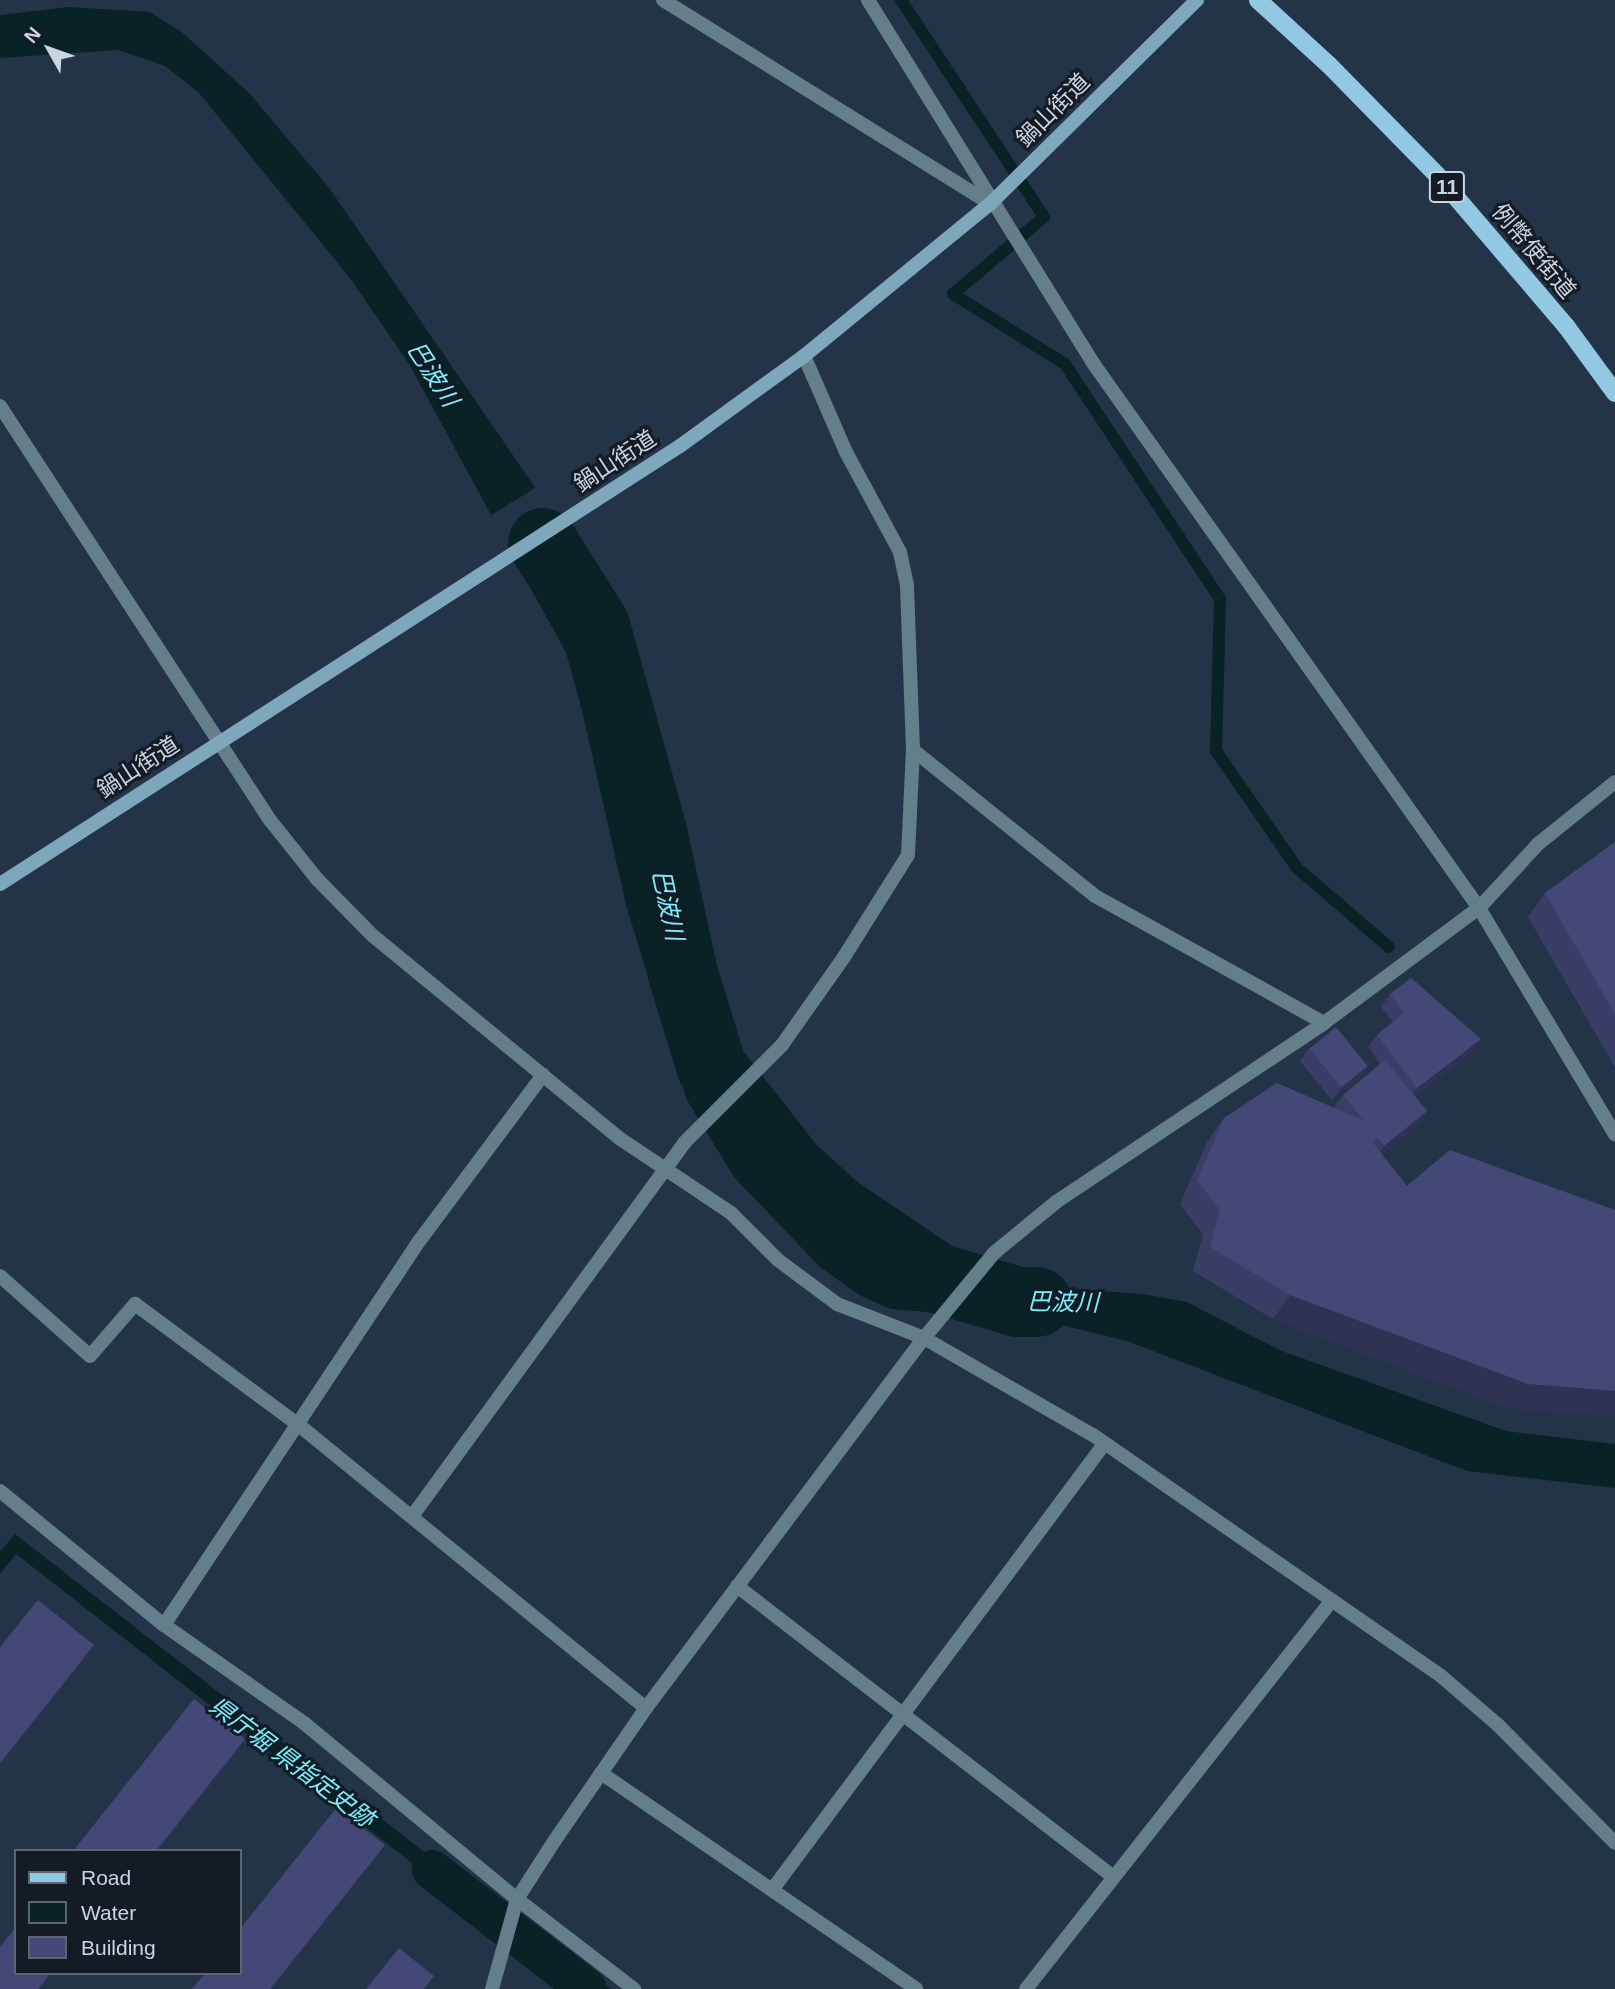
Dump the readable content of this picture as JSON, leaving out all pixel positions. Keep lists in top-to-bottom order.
{
  "streets": {
    "main road": ["11", "例幣使街道"],
    "street": ["鍋山街道"]
  },
  "water": ["巴波川", "県庁堀 県指定史跡"],
  "legend": ["Road", "Water", "Building"],
  "north": "top left"
}
